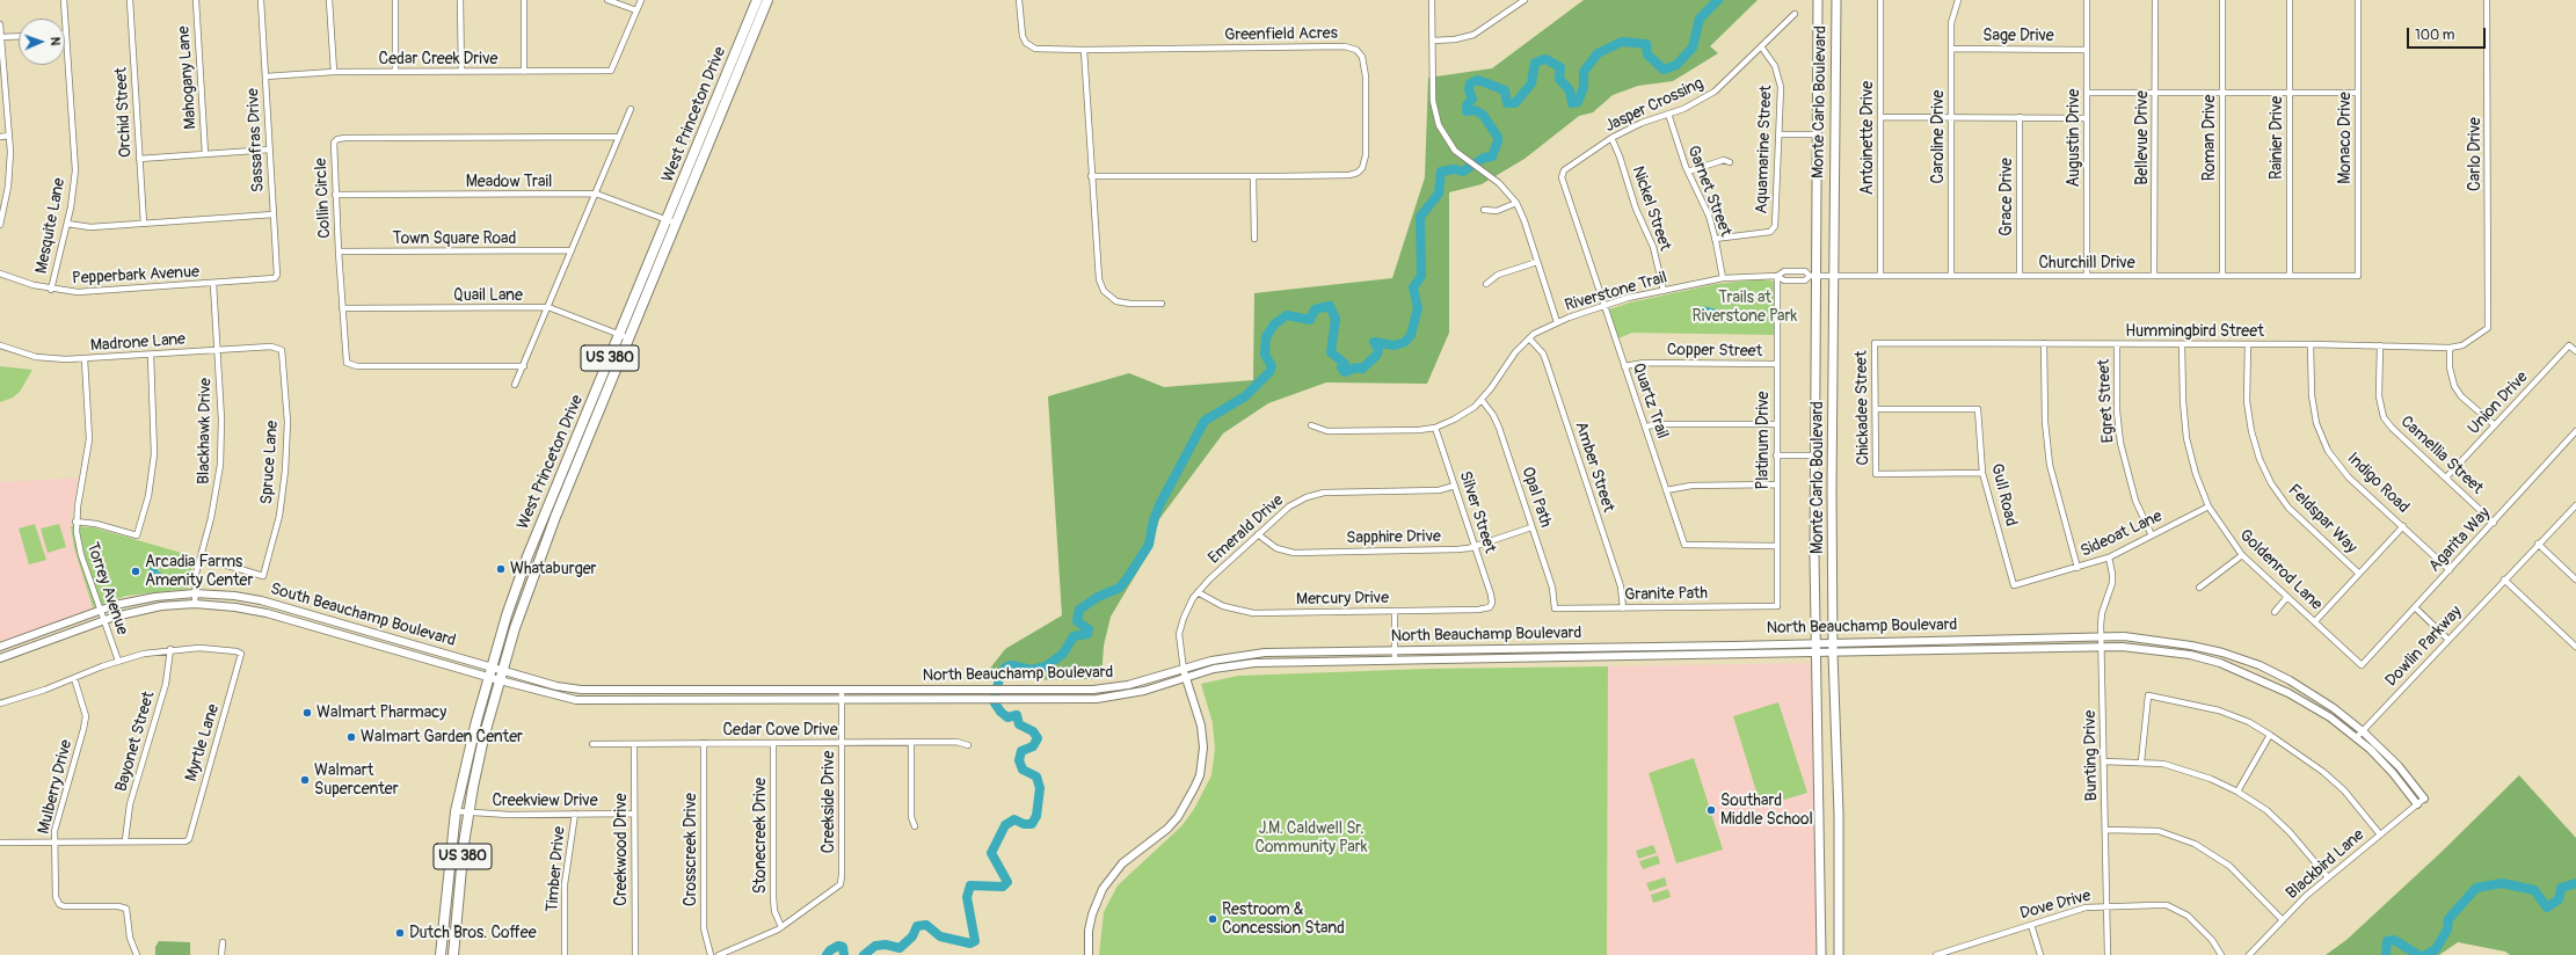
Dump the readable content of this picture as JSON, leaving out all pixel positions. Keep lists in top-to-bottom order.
{
  "streets": {
    "highway": ["West Princeton Drive", "US 380"],
    "main road": ["Monte Carlo Boulevard"],
    "street": [
      "Greenfield Acres",
      "Sage Drive",
      "Cedar Creek Drive",
      "Mahogany Lane",
      "Jasper Crossing",
      "Orchid Street",
      "Caroline Drive",
      "Antoinette Drive",
      "Augustin Drive",
      "Bellevue Drive",
      "Roman Drive",
      "Rainier Drive",
      "Monaco Drive",
      "Sassafras Drive",
      "Aquamarine Street",
      "Carlo Drive",
      "Meadow Trail",
      "Garnet Street",
      "Grace Drive",
      "Collin Circle",
      "Nickel Street",
      "Mesquite Lane",
      "Town Square Road",
      "Churchill Drive",
      "Pepperbark Avenue",
      "Riverstone Trail",
      "Quail Lane",
      "Hummingbird Street",
      "Madrone Lane",
      "Copper Street",
      "Quartz Trail",
      "Egret Street",
      "Union Drive",
      "Chickadee Street",
      "Blackhawk Drive",
      "Platinum Drive",
      "Camellia Street",
      "Spruce Lane",
      "Amber Street",
      "Indigo Road",
      "Gull Road",
      "Opal Path",
      "Silver Street",
      "Feldspar Way",
      "Emerald Drive",
      "Sideoat Lane",
      "Sapphire Drive",
      "Agarita Way",
      "Goldenrod Lane",
      "Torrey Avenue",
      "Granite Path",
      "Mercury Drive",
      "South Beauchamp Boulevard",
      "North Beauchamp Boulevard",
      "Dowlin Parkway",
      "Cedar Cove Drive",
      "Bayonet Street",
      "Myrtle Lane",
      "Bunting Drive",
      "Mulberry Drive",
      "Creekview Drive",
      "Creekside Drive",
      "Stonecreek Drive",
      "Creekwood Drive",
      "Crosscreek Drive",
      "Blackbird Lane",
      "Timber Drive",
      "Dove Drive"
    ]
  },
  "crossings": [
    ["Sage Drive", "Caroline Drive"],
    ["Sage Drive", "Augustin Drive"],
    ["Cedar Creek Drive", "Sassafras Drive"],
    ["Monte Carlo Boulevard", "Churchill Drive"],
    ["Monte Carlo Boulevard", "Riverstone Trail"],
    ["Monte Carlo Boulevard", "North Beauchamp Boulevard"],
    ["Jasper Crossing", "Aquamarine Street"],
    ["Jasper Crossing", "Garnet Street"],
    ["Jasper Crossing", "Nickel Street"],
    ["Jasper Crossing", "Quartz Trail"],
    ["West Princeton Drive", "Meadow Trail"],
    ["West Princeton Drive", "Quail Lane"],
    ["West Princeton Drive", "South Beauchamp Boulevard"],
    ["West Princeton Drive", "North Beauchamp Boulevard"],
    ["West Princeton Drive", "Creekview Drive"],
    ["Caroline Drive", "Churchill Drive"],
    ["Antoinette Drive", "Churchill Drive"],
    ["Augustin Drive", "Churchill Drive"],
    ["Bellevue Drive", "Churchill Drive"],
    ["Roman Drive", "Churchill Drive"],
    ["Rainier Drive", "Churchill Drive"],
    ["Monaco Drive", "Churchill Drive"],
    ["Sassafras Drive", "Pepperbark Avenue"],
    ["Aquamarine Street", "Garnet Street"],
    ["Carlo Drive", "Hummingbird Street"],
    ["Meadow Trail", "Collin Circle"],
    ["Garnet Street", "Riverstone Trail"],
    ["Grace Drive", "Churchill Drive"],
    ["Collin Circle", "Town Square Road"],
    ["Collin Circle", "Quail Lane"],
    ["Nickel Street", "Riverstone Trail"],
    ["Mesquite Lane", "Pepperbark Avenue"],
    ["Churchill Drive", "Riverstone Trail"],
    ["Pepperbark Avenue", "Blackhawk Drive"],
    ["Riverstone Trail", "Quartz Trail"],
    ["Riverstone Trail", "Platinum Drive"],
    ["Riverstone Trail", "Amber Street"],
    ["Riverstone Trail", "Opal Path"],
    ["Riverstone Trail", "Silver Street"],
    ["Hummingbird Street", "Egret Street"],
    ["Hummingbird Street", "Chickadee Street"],
    ["Hummingbird Street", "Camellia Street"],
    ["Hummingbird Street", "Indigo Road"],
    ["Hummingbird Street", "Feldspar Way"],
    ["Hummingbird Street", "Goldenrod Lane"],
    ["Madrone Lane", "Blackhawk Drive"],
    ["Madrone Lane", "Spruce Lane"],
    ["Madrone Lane", "Torrey Avenue"],
    ["Copper Street", "Quartz Trail"],
    ["Copper Street", "Platinum Drive"],
    ["Quartz Trail", "Platinum Drive"],
    ["Egret Street", "Sideoat Lane"],
    ["Union Drive", "Camellia Street"],
    ["Chickadee Street", "Gull Road"],
    ["Blackhawk Drive", "Spruce Lane"],
    ["Blackhawk Drive", "South Beauchamp Boulevard"],
    ["Platinum Drive", "Granite Path"],
    ["Camellia Street", "Agarita Way"],
    ["Amber Street", "Granite Path"],
    ["Indigo Road", "Agarita Way"],
    ["Gull Road", "Sideoat Lane"],
    ["Opal Path", "Sapphire Drive"],
    ["Opal Path", "Granite Path"],
    ["Silver Street", "Emerald Drive"],
    ["Silver Street", "Sapphire Drive"],
    ["Silver Street", "Mercury Drive"],
    ["Emerald Drive", "Sapphire Drive"],
    ["Emerald Drive", "Mercury Drive"],
    ["Emerald Drive", "North Beauchamp Boulevard"],
    ["Sideoat Lane", "Goldenrod Lane"],
    ["Sideoat Lane", "Bunting Drive"],
    ["Agarita Way", "Goldenrod Lane"],
    ["Torrey Avenue", "South Beauchamp Boulevard"],
    ["South Beauchamp Boulevard", "North Beauchamp Boulevard"],
    ["North Beauchamp Boulevard", "Dowlin Parkway"],
    ["North Beauchamp Boulevard", "Bunting Drive"],
    ["North Beauchamp Boulevard", "Creekside Drive"],
    ["North Beauchamp Boulevard", "Blackbird Lane"],
    ["Cedar Cove Drive", "Creekside Drive"],
    ["Cedar Cove Drive", "Stonecreek Drive"],
    ["Cedar Cove Drive", "Creekwood Drive"],
    ["Cedar Cove Drive", "Crosscreek Drive"],
    ["Bayonet Street", "Myrtle Lane"],
    ["Bunting Drive", "Dove Drive"],
    ["Creekview Drive", "Creekwood Drive"],
    ["Creekview Drive", "Timber Drive"],
    ["Creekside Drive", "Stonecreek Drive"]
  ],
  "parks": ["Trails at Riverstone Park", "J.M. Caldwell Sr. Community Park"],
  "places": [
    "Whataburger",
    "Arcadia Farms Amenity Center",
    "Walmart Pharmacy",
    "Walmart Garden Center",
    "Walmart Supercenter",
    "Southard Middle School",
    "Restroom & Concession Stand",
    "Dutch Bros. Coffee"
  ],
  "scale_bar": "100 m",
  "north": "right"
}
